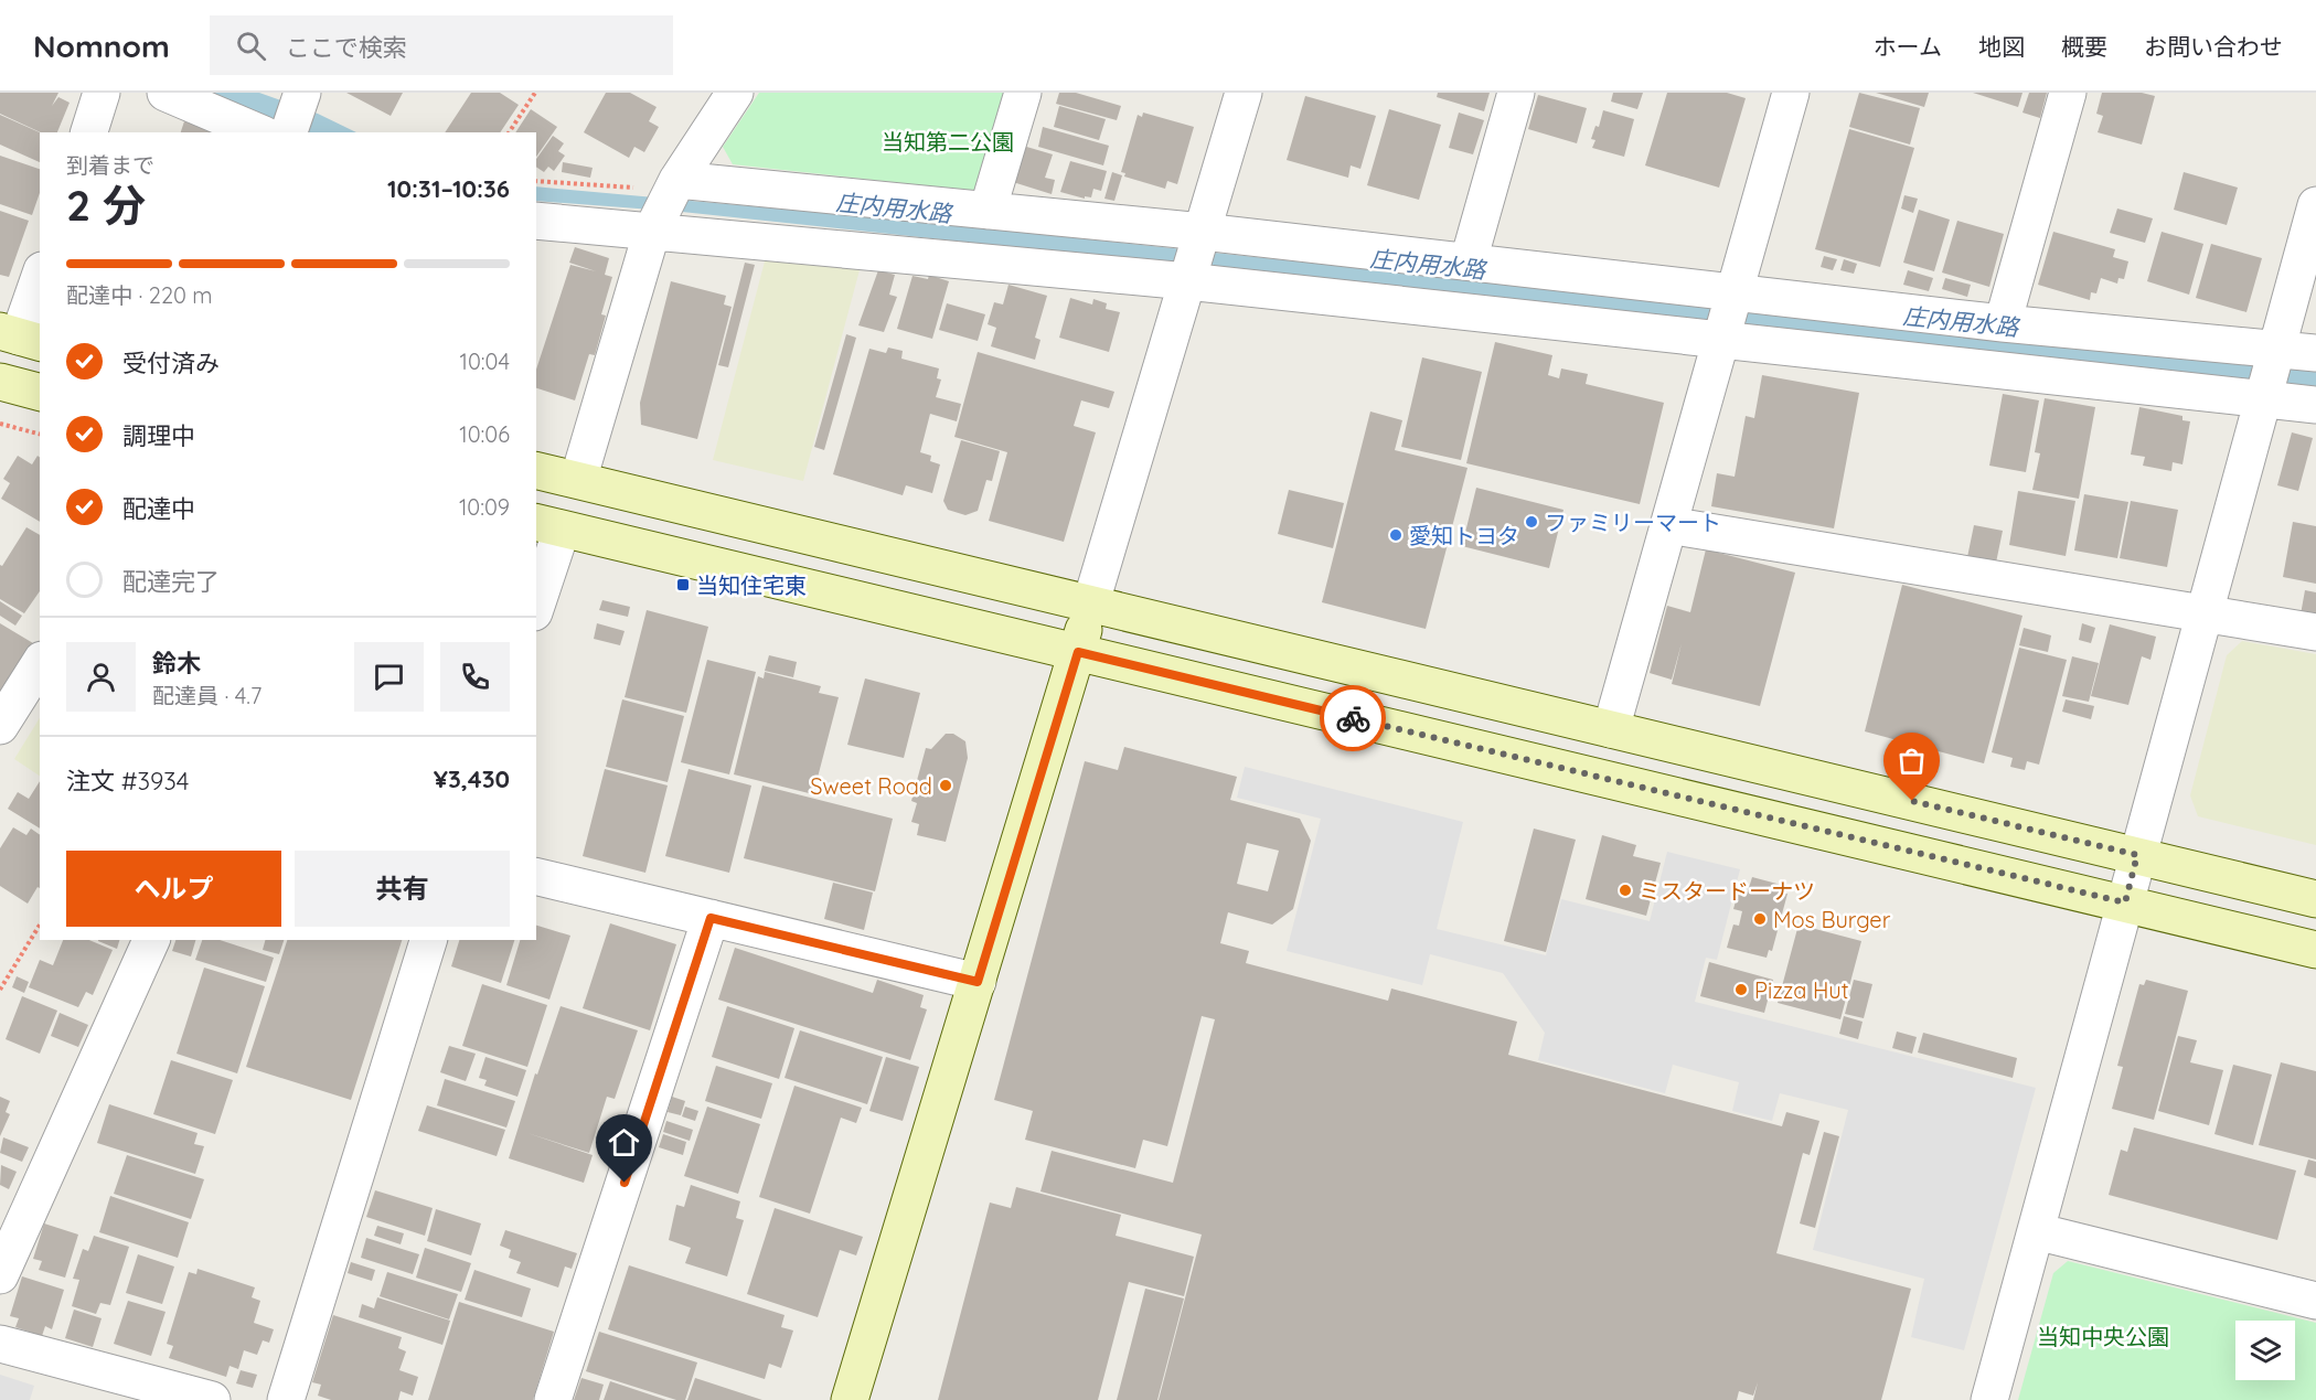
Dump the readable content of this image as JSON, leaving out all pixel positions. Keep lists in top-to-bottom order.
{
  "water": ["庄内用水路"],
  "parks": ["当知第二公園", "当知中央公園"],
  "places": {
    "other": [
      "ファミリーマート",
      "愛知トヨタ",
      "Sweet Road",
      "ミスタードーナツ",
      "Mos Burger",
      "Pizza Hut"
    ],
    "transit": ["当知住宅東"]
  },
  "page": {
    "header": "Nomnom",
    "search": "ここで検索",
    "nav": [
      "ホーム",
      "地図",
      "概要",
      "お問い合わせ"
    ],
    "heading": ["2 分", "到着まで", "10:31–10:36"],
    "panel": [
      "鈴木",
      "配達員 · 4.7",
      "注文 #3934",
      "¥3,430"
    ],
    "bar": "配達中 · 220 m",
    "list": [
      ["受付済み", "10:04"],
      ["調理中", "10:06"],
      ["配達中", "10:09"],
      "配達完了"
    ],
    "buttons": ["ヘルプ", "共有"]
  }
}
